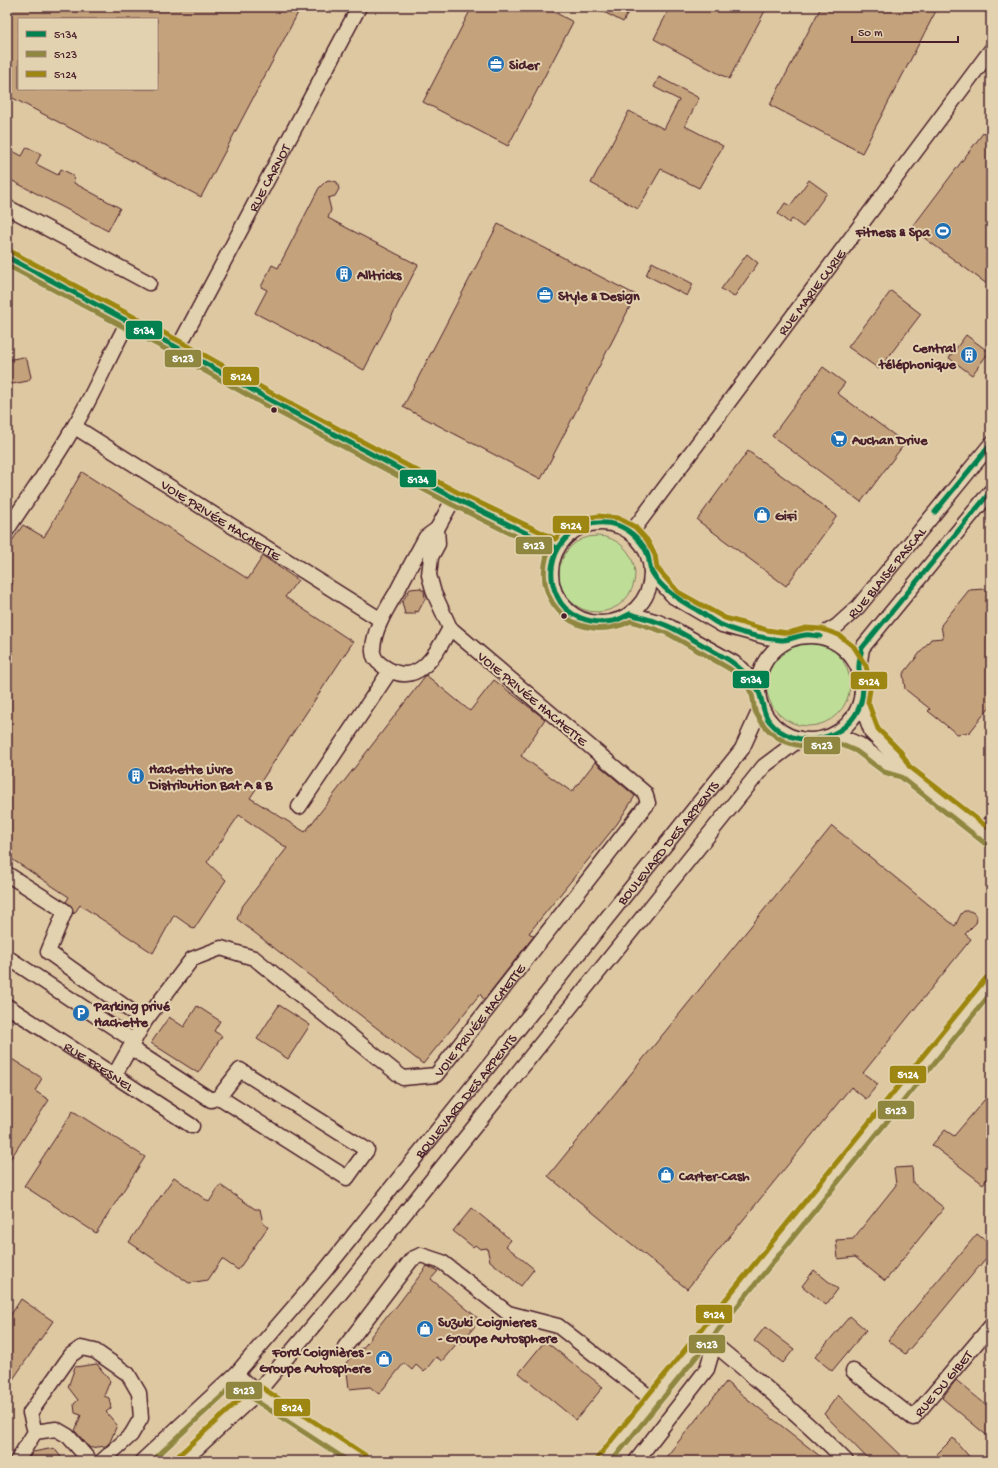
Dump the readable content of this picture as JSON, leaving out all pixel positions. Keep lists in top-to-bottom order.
{
  "streets": {
    "street": [
      "RUE CARNOT",
      "RUE MARIE CURIE",
      "VOIE PRIVÉE HACHETTE",
      "RUE BLAISE PASCAL",
      "BOULEVARD DES ARPENTS",
      "RUE FRESNEL",
      "RUE DU GIBET"
    ]
  },
  "crossings": [
    ["RUE BLAISE PASCAL", "BOULEVARD DES ARPENTS"]
  ],
  "places": {
    "office": ["Sider", "Style & Design"],
    "sports": ["Fitness & Spa"],
    "building": ["Alltricks", "Central téléphonique", "Hachette Livre Distribution Bat A & B"],
    "supermarket": ["Auchan Drive"],
    "shop": [
      "GiFi",
      "Carter-Cash",
      "Suzuki Coignieres - Groupe Autosphere",
      "Ford Coignières - Groupe Autosphere"
    ],
    "parking": ["Parking privé Hachette"]
  },
  "lines": ["transit line 5124", "transit line 5134", "transit line 5123"],
  "legend": ["5134", "5123", "5124"],
  "scale_bar": "50 m"
}
